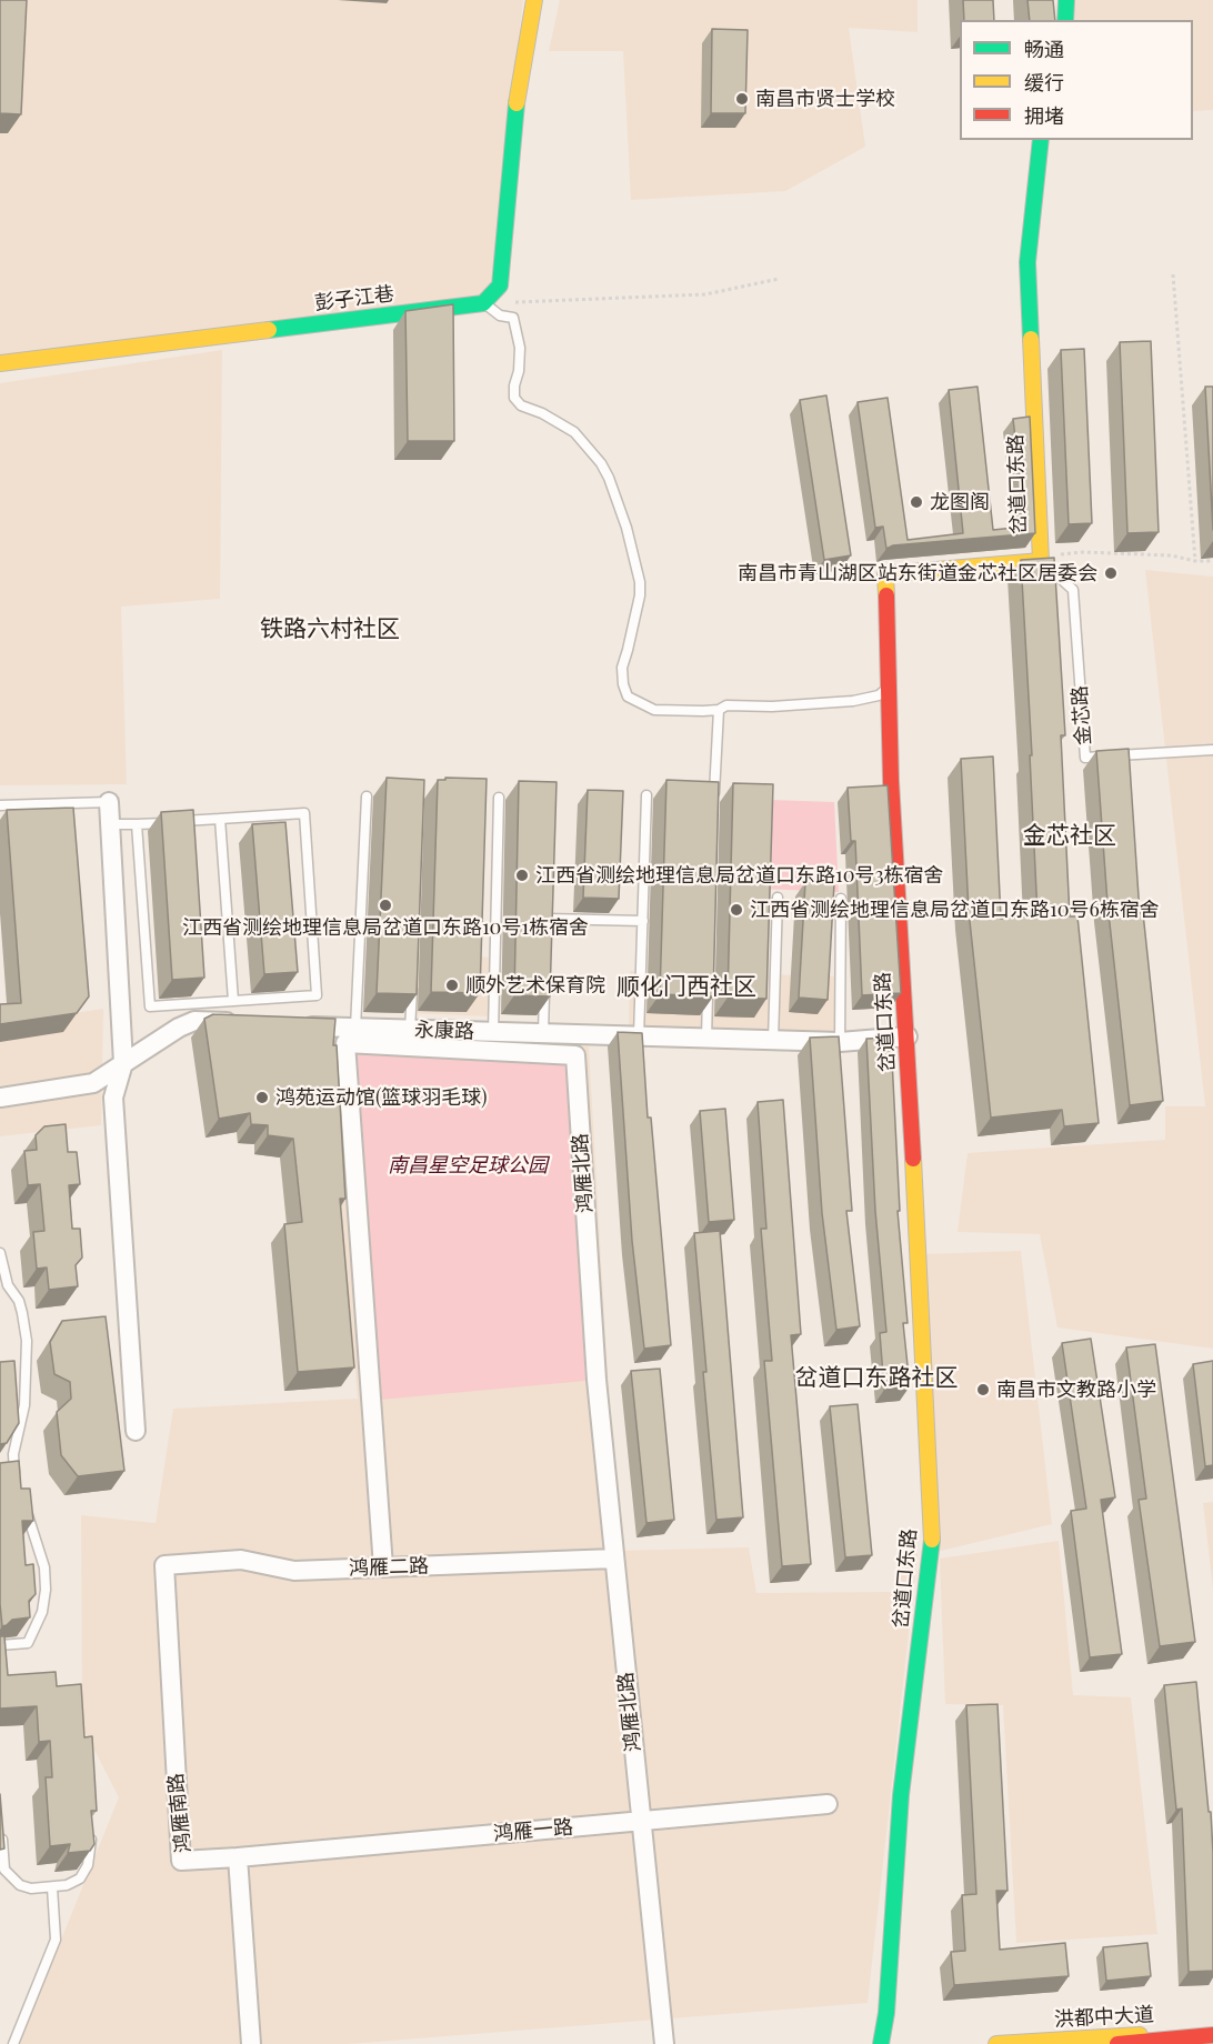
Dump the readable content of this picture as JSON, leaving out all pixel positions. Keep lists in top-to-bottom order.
{
  "streets": {
    "main road": ["彭子江巷", "岔道口东路", "洪都中大道"],
    "street": [
      "永康路",
      "鸿雁北路",
      "鸿雁二路",
      "鸿雁南路",
      "鸿雁一路"
    ],
    "lane": ["金芯路"]
  },
  "crossings": [
    ["岔道口东路", "金芯路"],
    ["岔道口东路", "永康路"],
    ["鸿雁北路", "鸿雁二路"],
    ["鸿雁北路", "鸿雁一路"],
    ["鸿雁二路", "鸿雁南路"],
    ["鸿雁南路", "鸿雁一路"]
  ],
  "districts": [
    "铁路六村社区",
    "金芯社区",
    "顺化门西社区",
    "岔道口东路社区"
  ],
  "parks": ["南昌星空足球公园"],
  "places": [
    "南昌市贤士学校",
    "龙图阁",
    "南昌市青山湖区站东街道金芯社区居委会",
    "江西省测绘地理信息局岔道口东路10号3栋宿舍",
    "江西省测绘地理信息局岔道口东路10号1栋宿舍",
    "江西省测绘地理信息局岔道口东路10号6栋宿舍",
    "顺外艺术保育院",
    "鸿苑运动馆(篮球羽毛球)",
    "南昌市文教路小学"
  ],
  "legend": ["畅通", "缓行", "拥堵"]
}
